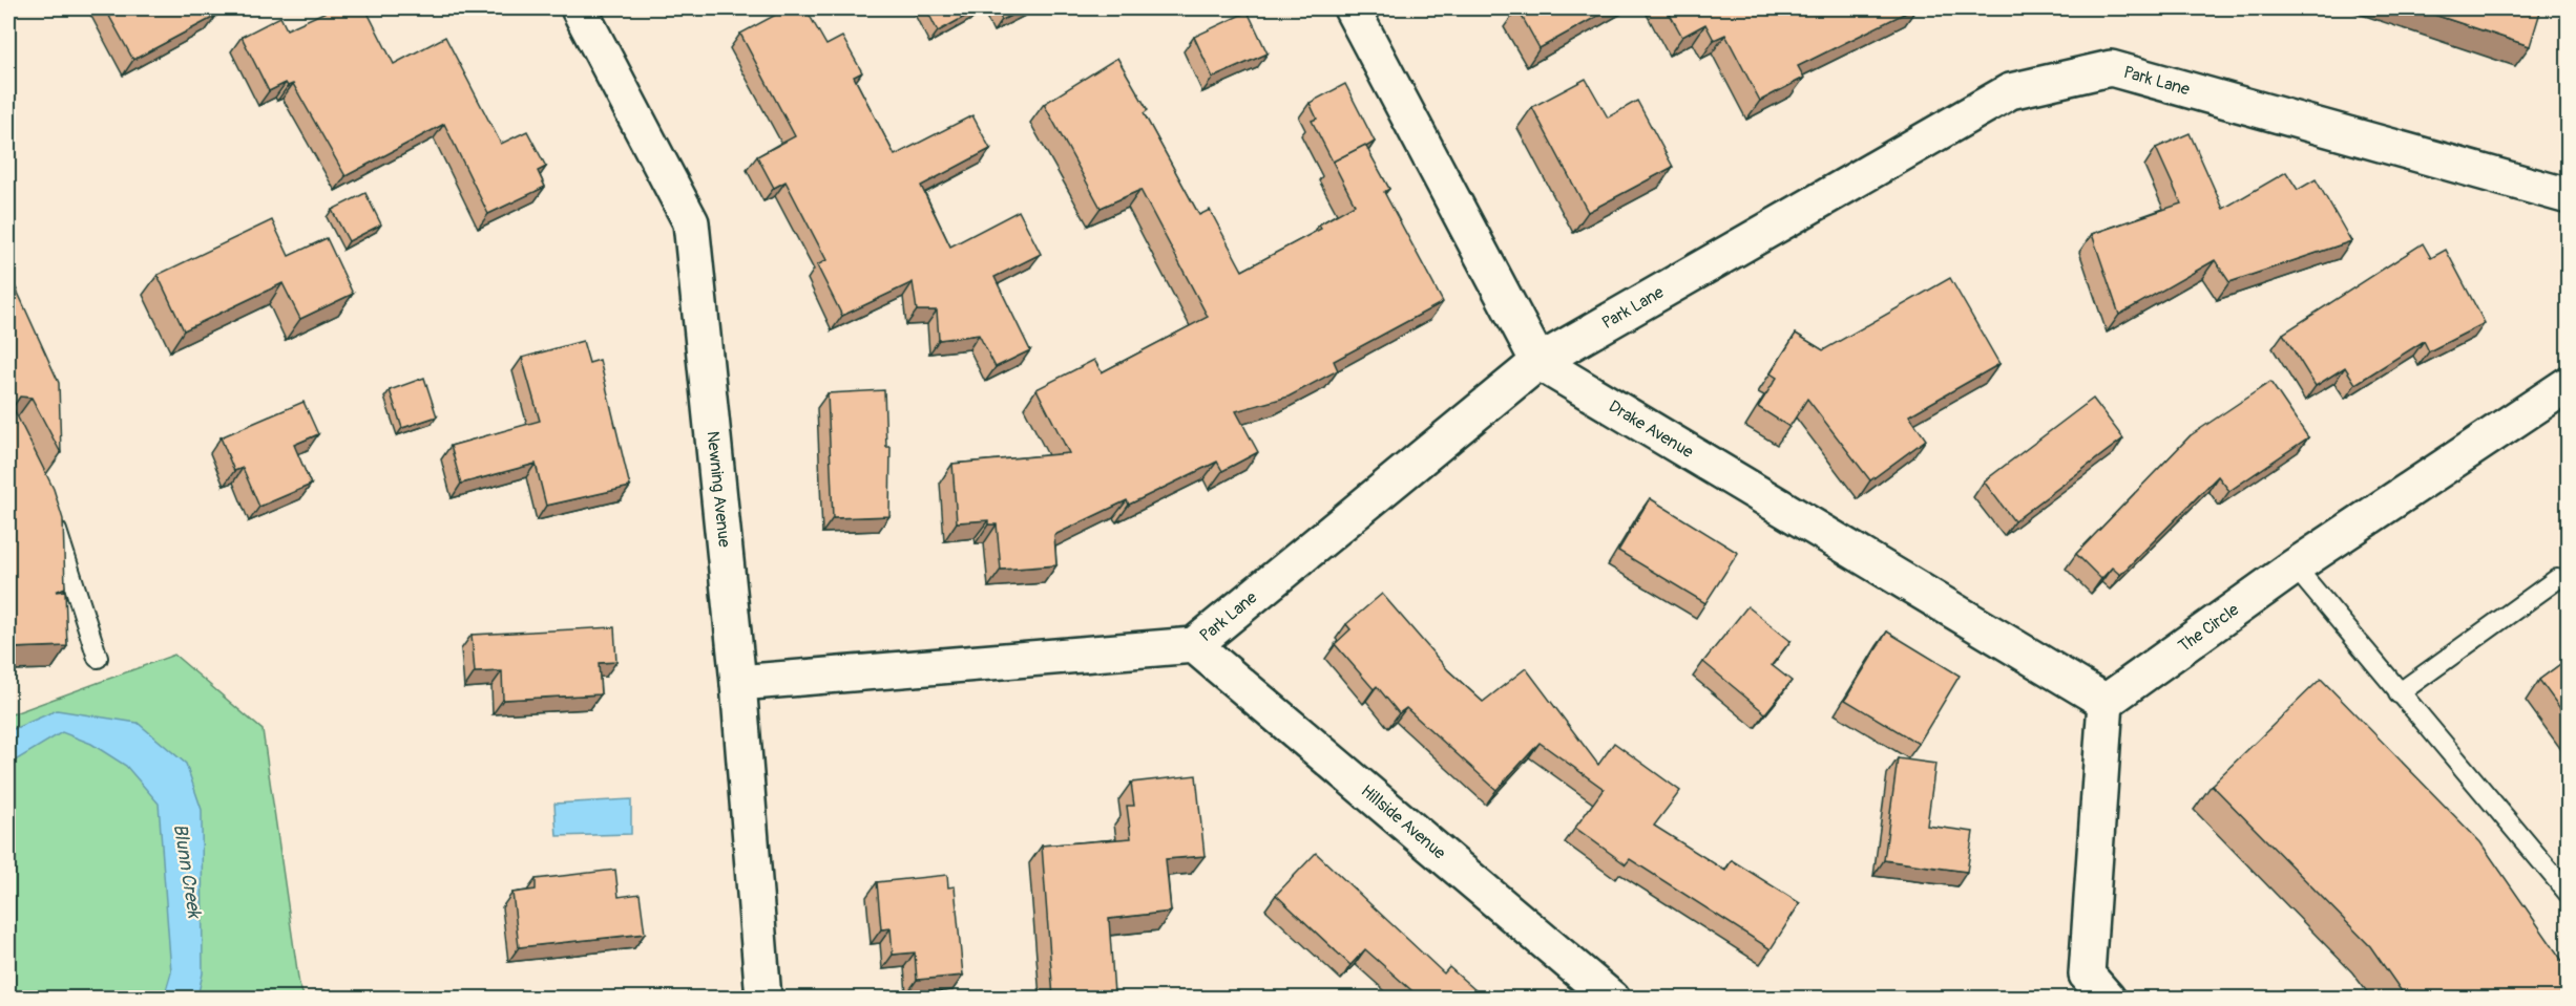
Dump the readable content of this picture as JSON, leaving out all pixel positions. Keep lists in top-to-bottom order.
{
  "streets": {
    "street": [
      "Park Lane",
      "Drake Avenue",
      "Newning Avenue",
      "The Circle",
      "Hillside Avenue"
    ]
  },
  "crossings": [
    ["Park Lane", "Drake Avenue"],
    ["Park Lane", "Newning Avenue"],
    ["Park Lane", "Hillside Avenue"],
    ["Drake Avenue", "The Circle"]
  ],
  "water": ["Blunn Creek"]
}
